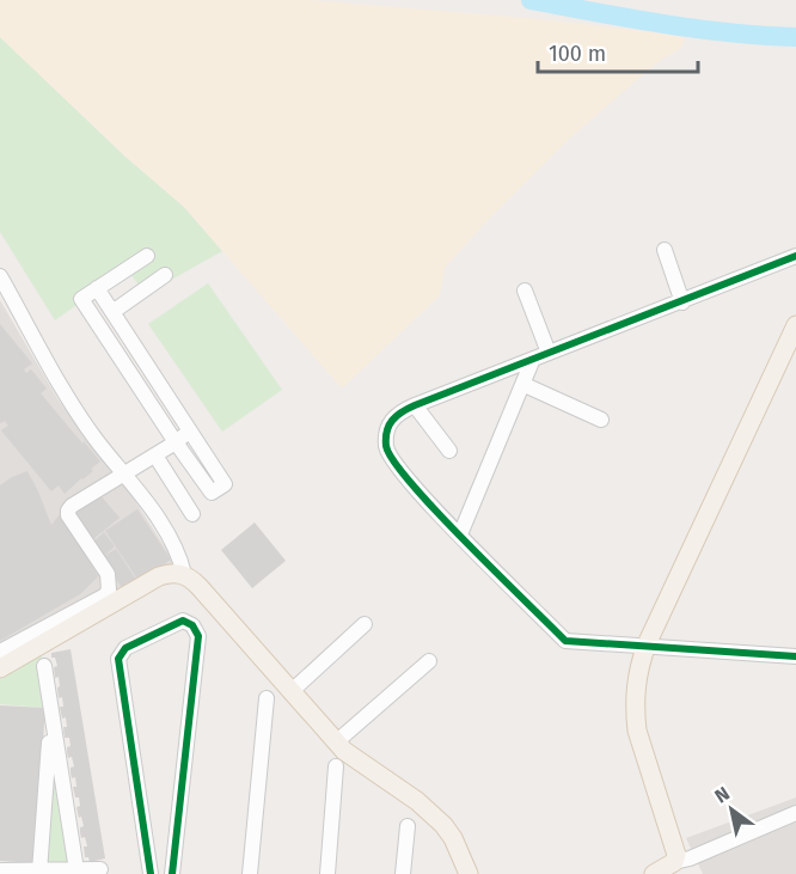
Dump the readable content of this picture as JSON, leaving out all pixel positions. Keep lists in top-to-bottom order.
{
  "scale_bar": "100 m",
  "north": "top left"
}
